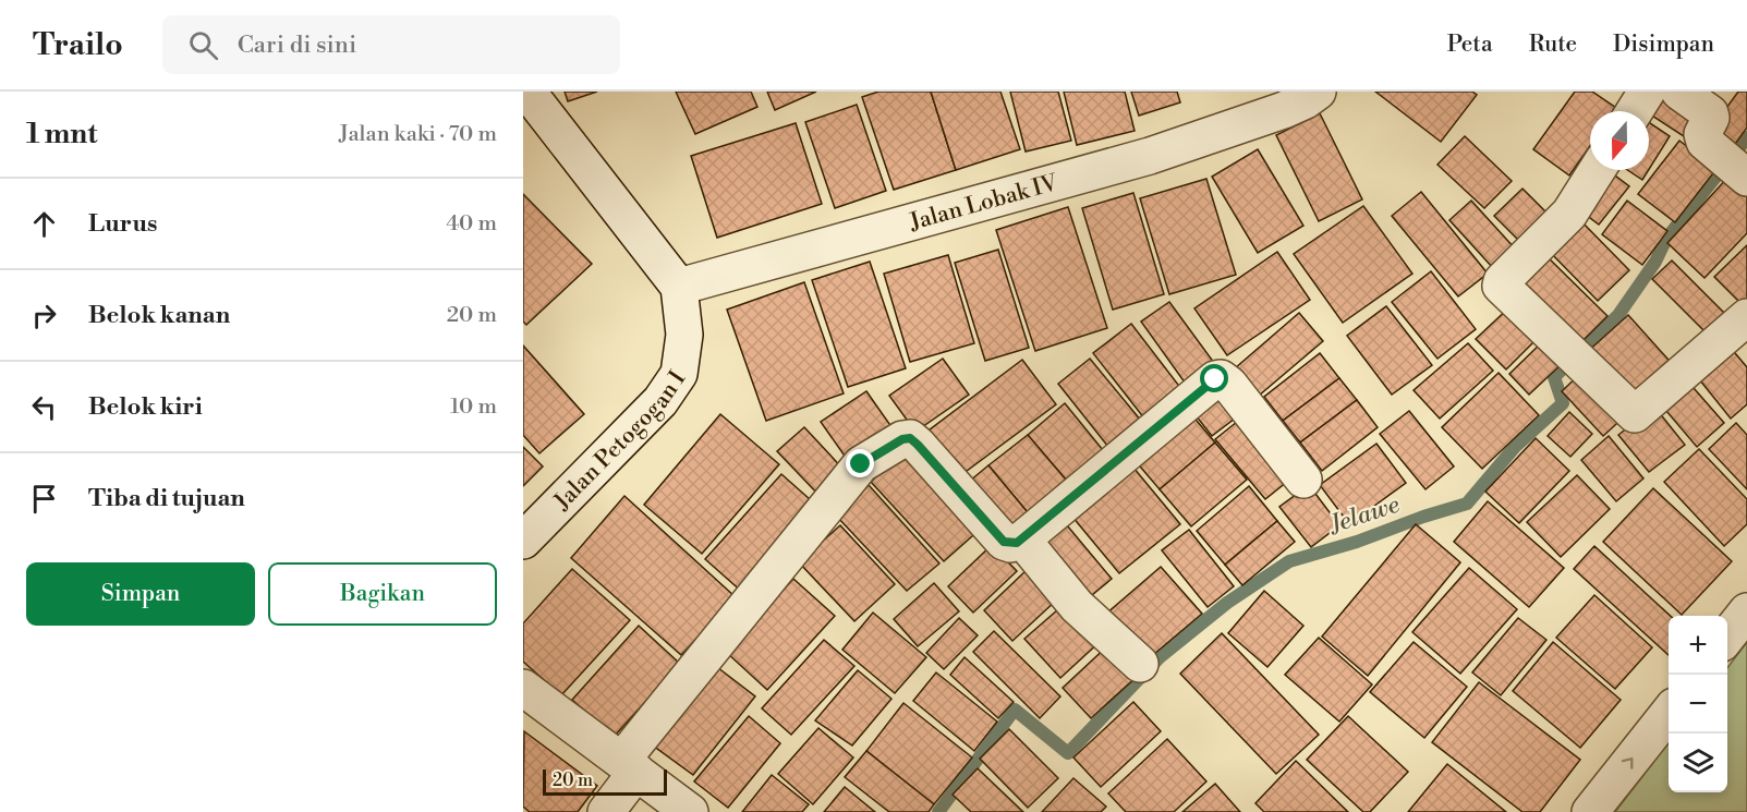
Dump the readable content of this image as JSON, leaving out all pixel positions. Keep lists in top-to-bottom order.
{
  "streets": {
    "street": ["Jalan Lobak IV", "Jalan Petogogan I"]
  },
  "crossings": [
    ["Jalan Lobak IV", "Jalan Petogogan I"]
  ],
  "water": ["Jelawe"],
  "scale_bar": "20 m",
  "north": "bottom",
  "page": {
    "header": "Trailo",
    "search": "Cari di sini",
    "nav": ["Peta", "Rute", "Disimpan"],
    "heading": ["1 mnt", "Jalan kaki · 70 m"],
    "list": [
      ["Lurus", "40 m"],
      ["Belok kanan", "20 m"],
      ["Belok kiri", "10 m"],
      "Tiba di tujuan"
    ],
    "buttons": ["Simpan", "Bagikan"],
    "map_buttons": ["+", "−"],
    "scale": "20 m"
  }
}
